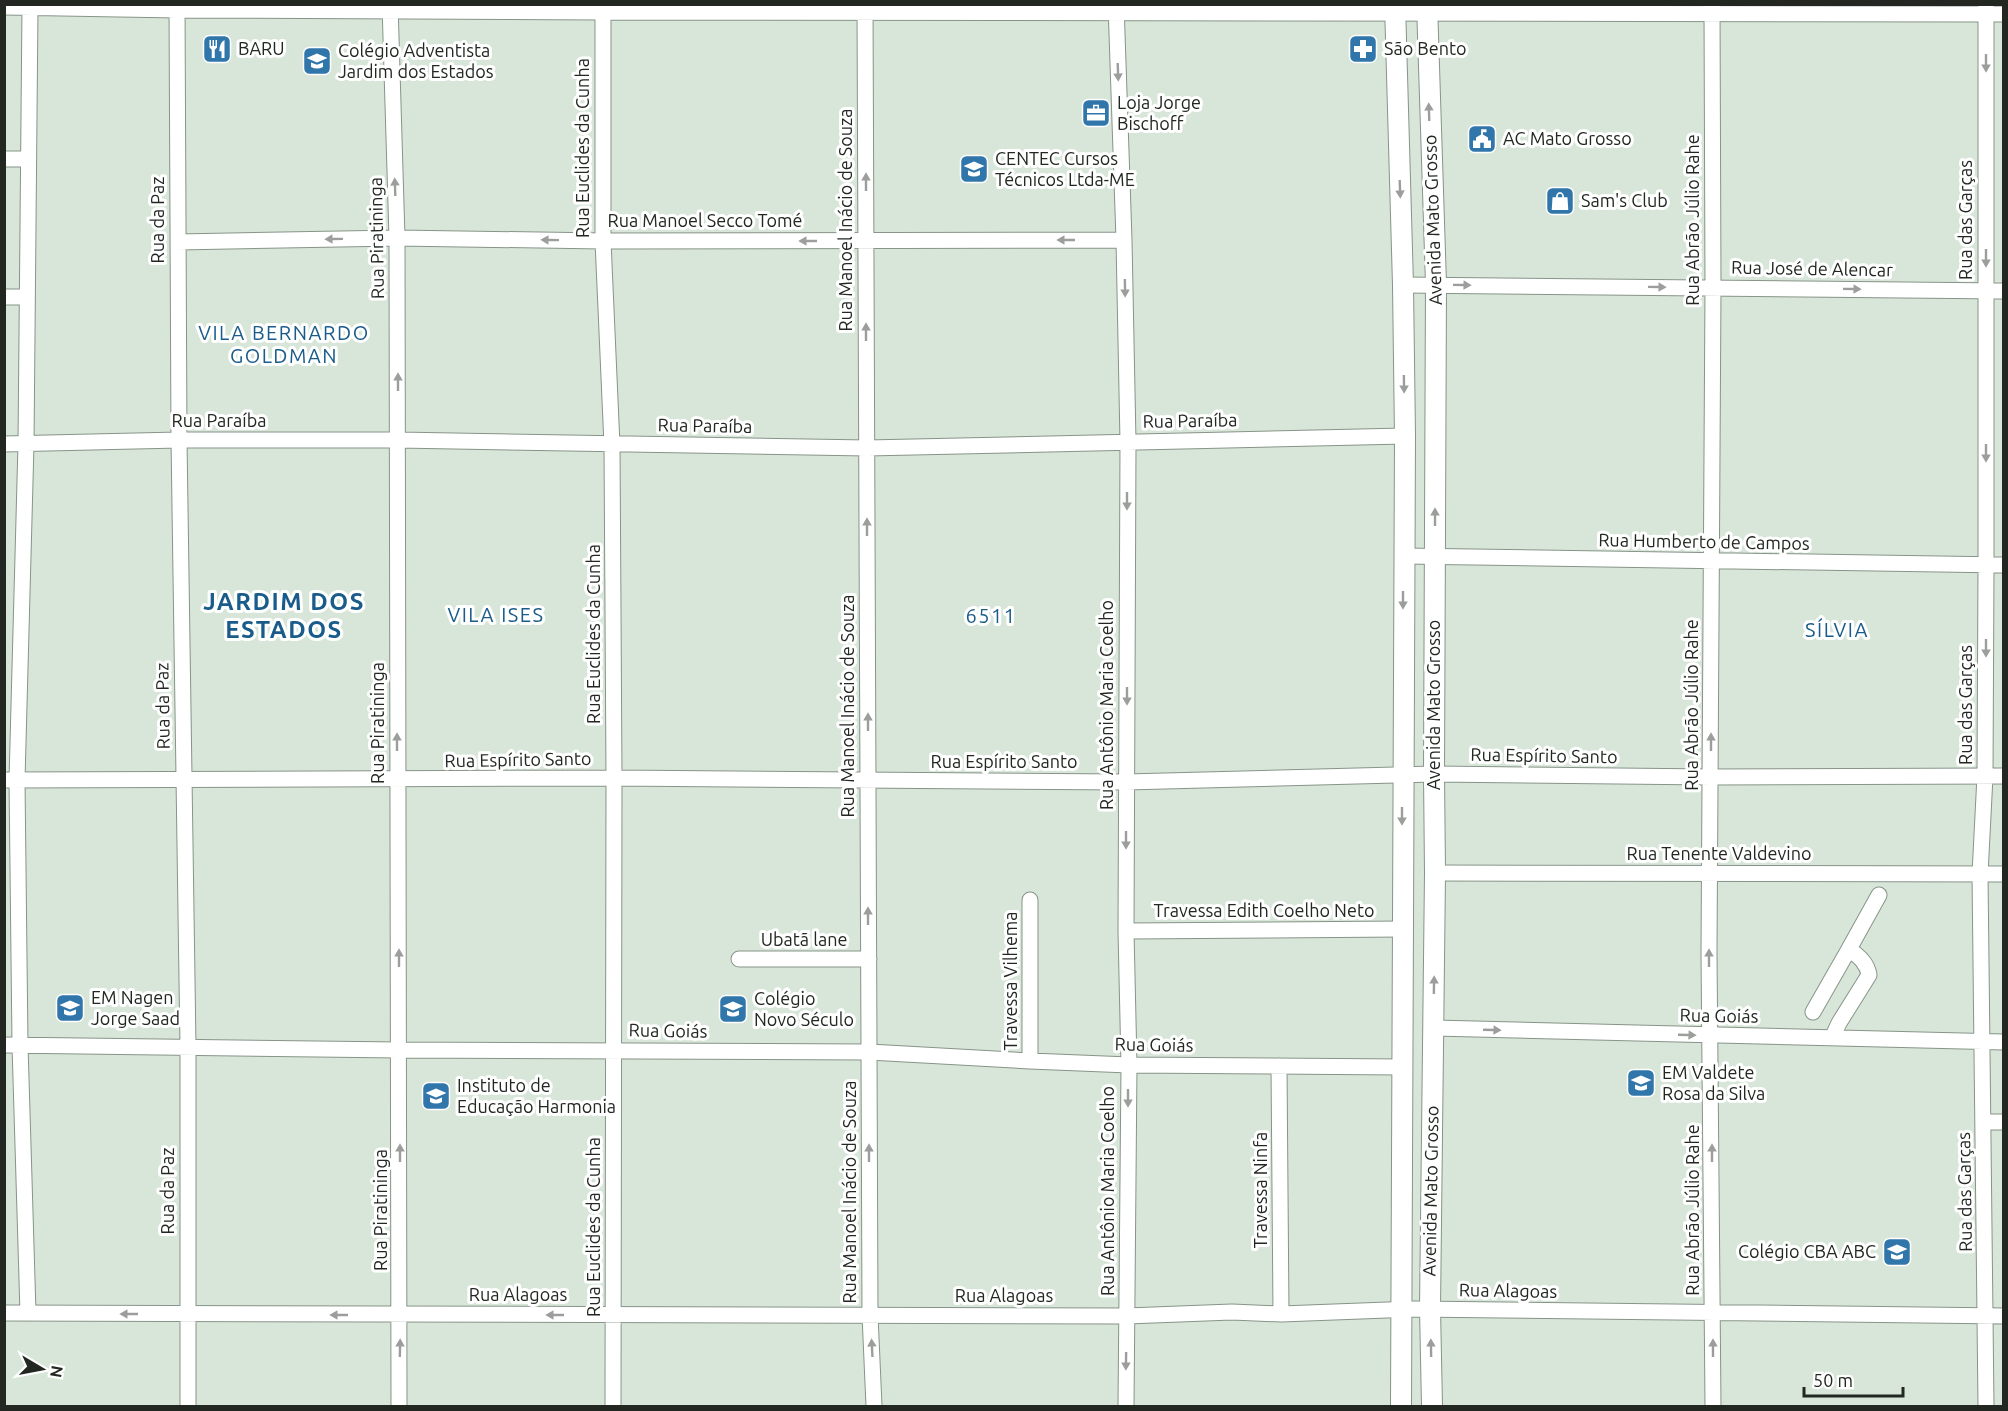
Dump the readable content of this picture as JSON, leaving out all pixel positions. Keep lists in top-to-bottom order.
{
  "streets": {
    "main road": ["Avenida Mato Grosso"],
    "street": [
      "Rua Euclides da Cunha",
      "Rua da Paz",
      "Rua Manoel Inácio de Souza",
      "Rua Abrão Júlio Rahe",
      "Rua das Garças",
      "Rua Manoel Secco Tomé",
      "Rua Piratininga",
      "Rua José de Alencar",
      "Rua Paraíba",
      "Rua Humberto de Campos",
      "Rua Antônio Maria Coelho",
      "Rua Espírito Santo",
      "Rua Tenente Valdevino",
      "Travessa Edith Coelho Neto",
      "Ubatã lane",
      "Travessa Vilhema",
      "Rua Goiás",
      "Travessa Ninfa",
      "Rua Alagoas"
    ]
  },
  "crossings": [
    ["Rua Euclides da Cunha", "Rua Manoel Secco Tomé"],
    ["Rua Euclides da Cunha", "Rua Paraíba"],
    ["Rua Euclides da Cunha", "Rua Espírito Santo"],
    ["Rua Euclides da Cunha", "Rua Goiás"],
    ["Rua Euclides da Cunha", "Rua Alagoas"],
    ["Rua da Paz", "Rua Manoel Secco Tomé"],
    ["Rua da Paz", "Rua Paraíba"],
    ["Rua da Paz", "Rua Espírito Santo"],
    ["Rua da Paz", "Rua Goiás"],
    ["Rua da Paz", "Rua Alagoas"],
    ["Rua Manoel Inácio de Souza", "Rua Manoel Secco Tomé"],
    ["Rua Manoel Inácio de Souza", "Rua Paraíba"],
    ["Rua Manoel Inácio de Souza", "Rua Espírito Santo"],
    ["Rua Manoel Inácio de Souza", "Ubatã lane"],
    ["Rua Manoel Inácio de Souza", "Rua Goiás"],
    ["Rua Manoel Inácio de Souza", "Rua Alagoas"],
    ["Avenida Mato Grosso", "Rua José de Alencar"],
    ["Avenida Mato Grosso", "Rua Paraíba"],
    ["Avenida Mato Grosso", "Rua Humberto de Campos"],
    ["Avenida Mato Grosso", "Rua Espírito Santo"],
    ["Avenida Mato Grosso", "Rua Tenente Valdevino"],
    ["Avenida Mato Grosso", "Travessa Edith Coelho Neto"],
    ["Avenida Mato Grosso", "Rua Goiás"],
    ["Avenida Mato Grosso", "Rua Alagoas"],
    ["Rua Abrão Júlio Rahe", "Rua José de Alencar"],
    ["Rua Abrão Júlio Rahe", "Rua Humberto de Campos"],
    ["Rua Abrão Júlio Rahe", "Rua Espírito Santo"],
    ["Rua Abrão Júlio Rahe", "Rua Tenente Valdevino"],
    ["Rua Abrão Júlio Rahe", "Rua Goiás"],
    ["Rua Abrão Júlio Rahe", "Rua Alagoas"],
    ["Rua das Garças", "Rua José de Alencar"],
    ["Rua das Garças", "Rua Humberto de Campos"],
    ["Rua das Garças", "Rua Espírito Santo"],
    ["Rua das Garças", "Rua Tenente Valdevino"],
    ["Rua das Garças", "Rua Goiás"],
    ["Rua das Garças", "Rua Alagoas"],
    ["Rua Manoel Secco Tomé", "Rua Piratininga"],
    ["Rua Manoel Secco Tomé", "Rua Antônio Maria Coelho"],
    ["Rua Piratininga", "Rua Paraíba"],
    ["Rua Piratininga", "Rua Espírito Santo"],
    ["Rua Piratininga", "Rua Goiás"],
    ["Rua Piratininga", "Rua Alagoas"],
    ["Rua Paraíba", "Rua Antônio Maria Coelho"],
    ["Rua Antônio Maria Coelho", "Rua Espírito Santo"],
    ["Rua Antônio Maria Coelho", "Travessa Edith Coelho Neto"],
    ["Rua Antônio Maria Coelho", "Rua Goiás"],
    ["Rua Antônio Maria Coelho", "Rua Alagoas"],
    ["Travessa Vilhema", "Rua Goiás"],
    ["Rua Goiás", "Travessa Ninfa"],
    ["Travessa Ninfa", "Rua Alagoas"]
  ],
  "one_way": [
    "Rua Manoel Inácio de Souza",
    "Rua Abrão Júlio Rahe",
    "Rua das Garças",
    "Rua Manoel Secco Tomé",
    "Rua Piratininga",
    "Rua José de Alencar",
    "Rua Antônio Maria Coelho"
  ],
  "districts": [
    "VILA BERNARDO GOLDMAN",
    "JARDIM DOS ESTADOS",
    "VILA ISES",
    "6511",
    "SÍLVIA"
  ],
  "places": {
    "restaurant": ["BARU"],
    "pharmacy": ["São Bento"],
    "school or university": [
      "Colégio Adventista Jardim dos Estados",
      "CENTEC Cursos Técnicos Ltda-ME",
      "EM Nagen Jorge Saad",
      "Colégio Novo Século",
      "EM Valdete Rosa da Silva",
      "Instituto de Educação Harmonia",
      "Colégio CBA ABC"
    ],
    "office": ["Loja Jorge Bischoff"],
    "public building": ["AC Mato Grosso"],
    "shop": ["Sam's Club"]
  },
  "scale_bar": "50 m",
  "north": "right"
}
